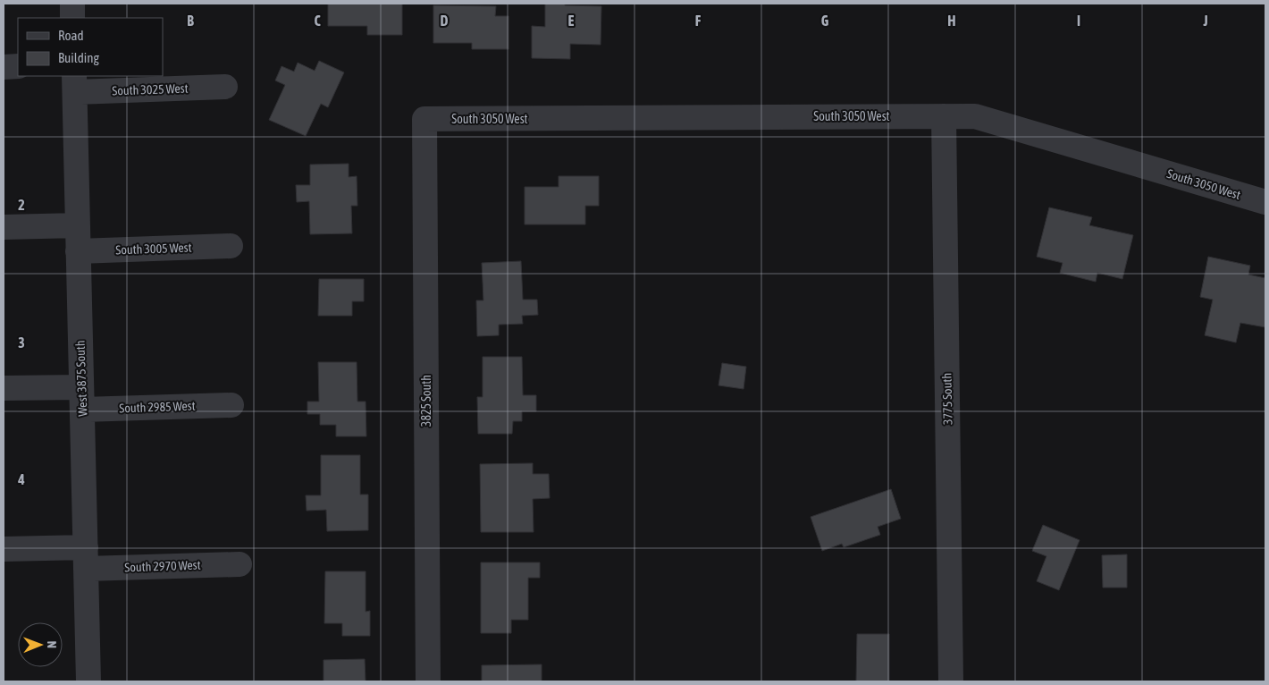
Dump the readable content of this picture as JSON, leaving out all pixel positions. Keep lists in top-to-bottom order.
{
  "streets": {
    "street": [
      "South 3025 West",
      "South 3050 West",
      "South 3005 West",
      "West 3875 South",
      "3775 South",
      "3825 South",
      "South 2985 West",
      "South 2970 West"
    ]
  },
  "crossings": [
    ["South 3025 West", "West 3875 South"],
    ["South 3050 West", "3775 South"],
    ["South 3050 West", "3825 South"],
    ["South 3005 West", "West 3875 South"],
    ["West 3875 South", "South 2985 West"],
    ["West 3875 South", "South 2970 West"]
  ],
  "legend": ["Road", "Building"],
  "north": "right",
  "grid": {
    "columns": [
      "B",
      "C",
      "D",
      "E",
      "F",
      "G",
      "H",
      "I",
      "J"
    ],
    "rows": ["2", "3", "4"]
  }
}
